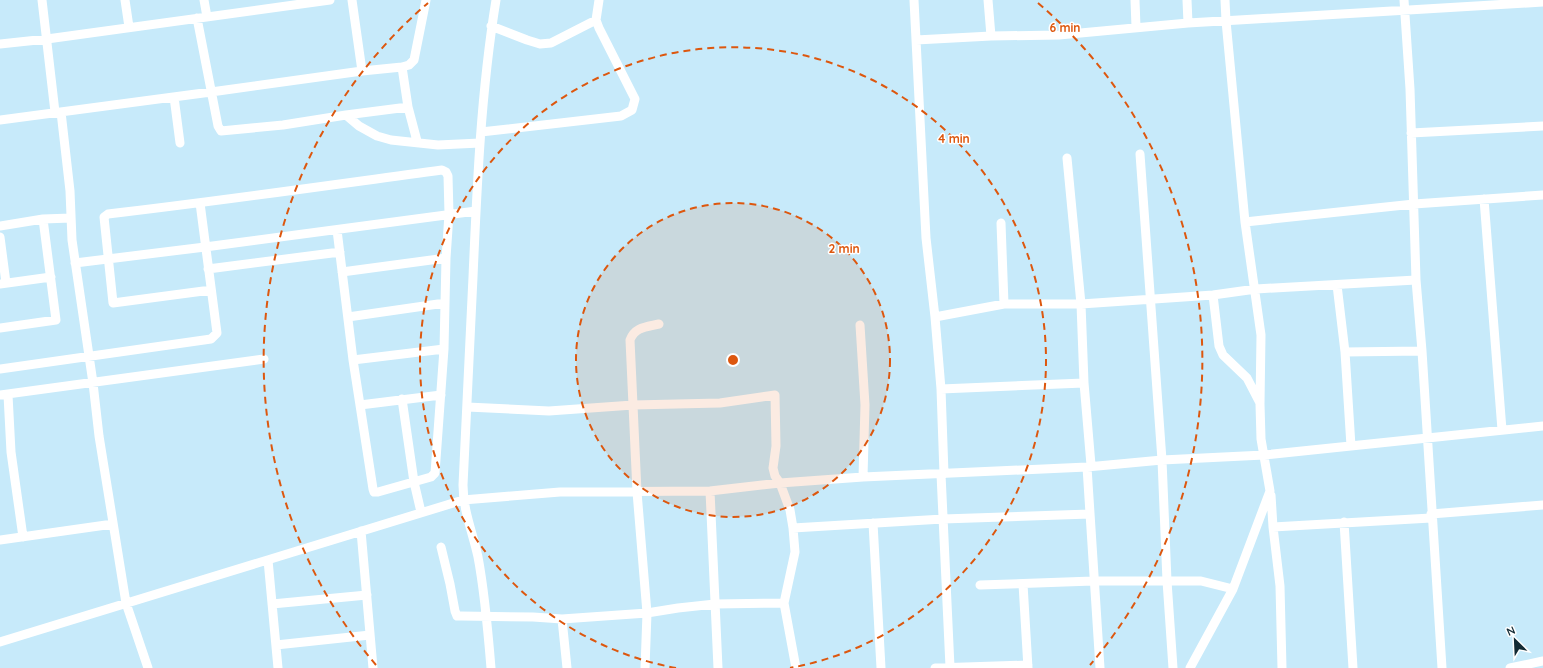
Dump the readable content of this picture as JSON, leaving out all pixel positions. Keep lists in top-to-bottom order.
{
  "north": "top left",
  "rings": ["6 min", "4 min", "2 min"]
}
